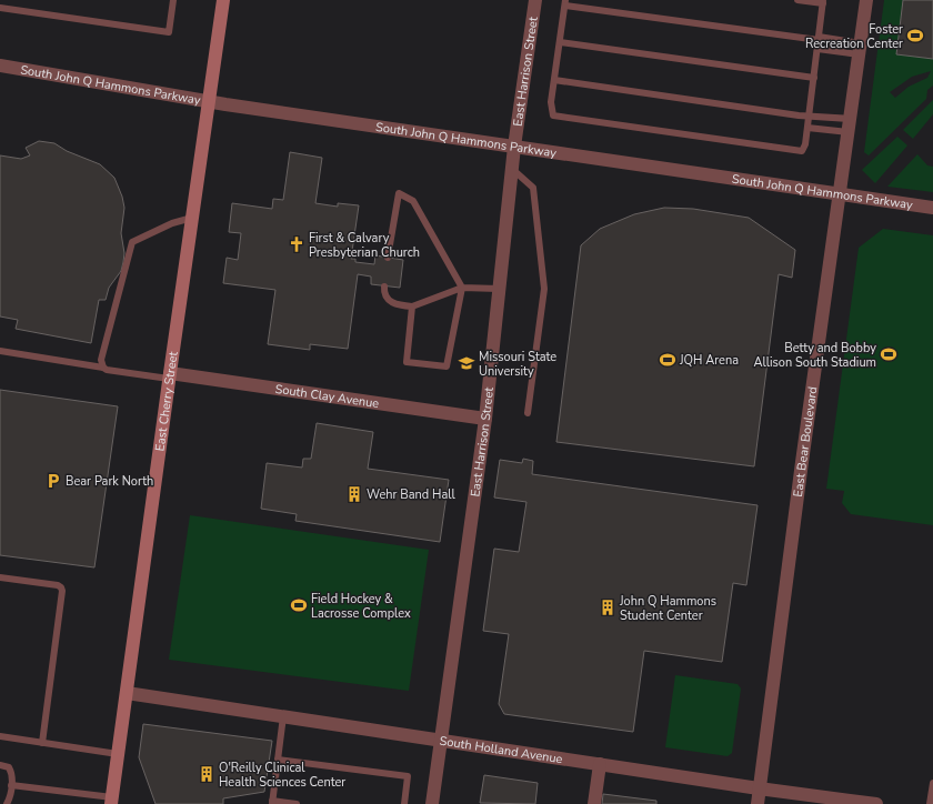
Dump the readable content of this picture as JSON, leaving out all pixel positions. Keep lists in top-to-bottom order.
{
  "streets": {
    "street": [
      "East Harrison Street",
      "South John Q Hammons Parkway",
      "South Clay Avenue",
      "East Cherry Street",
      "East Bear Boulevard",
      "South Holland Avenue"
    ]
  },
  "crossings": [
    ["East Harrison Street", "South John Q Hammons Parkway"],
    ["East Harrison Street", "South Clay Avenue"],
    ["East Harrison Street", "South Holland Avenue"],
    ["South John Q Hammons Parkway", "East Cherry Street"],
    ["South John Q Hammons Parkway", "East Bear Boulevard"],
    ["South Clay Avenue", "East Cherry Street"],
    ["East Cherry Street", "South Holland Avenue"],
    ["East Bear Boulevard", "South Holland Avenue"]
  ],
  "places": {
    "sports": [
      "Foster Recreation Center",
      "Betty and Bobby Allison South Stadium",
      "JQH Arena",
      "Field Hockey & Lacrosse Complex"
    ],
    "church": ["First & Calvary Presbyterian Church"],
    "school or university": ["Missouri State University"],
    "parking": ["Bear Park North"],
    "building": ["Wehr Band Hall", "John Q Hammons Student Center", "O'Reilly Clinical Health Sciences Center"]
  }
}
